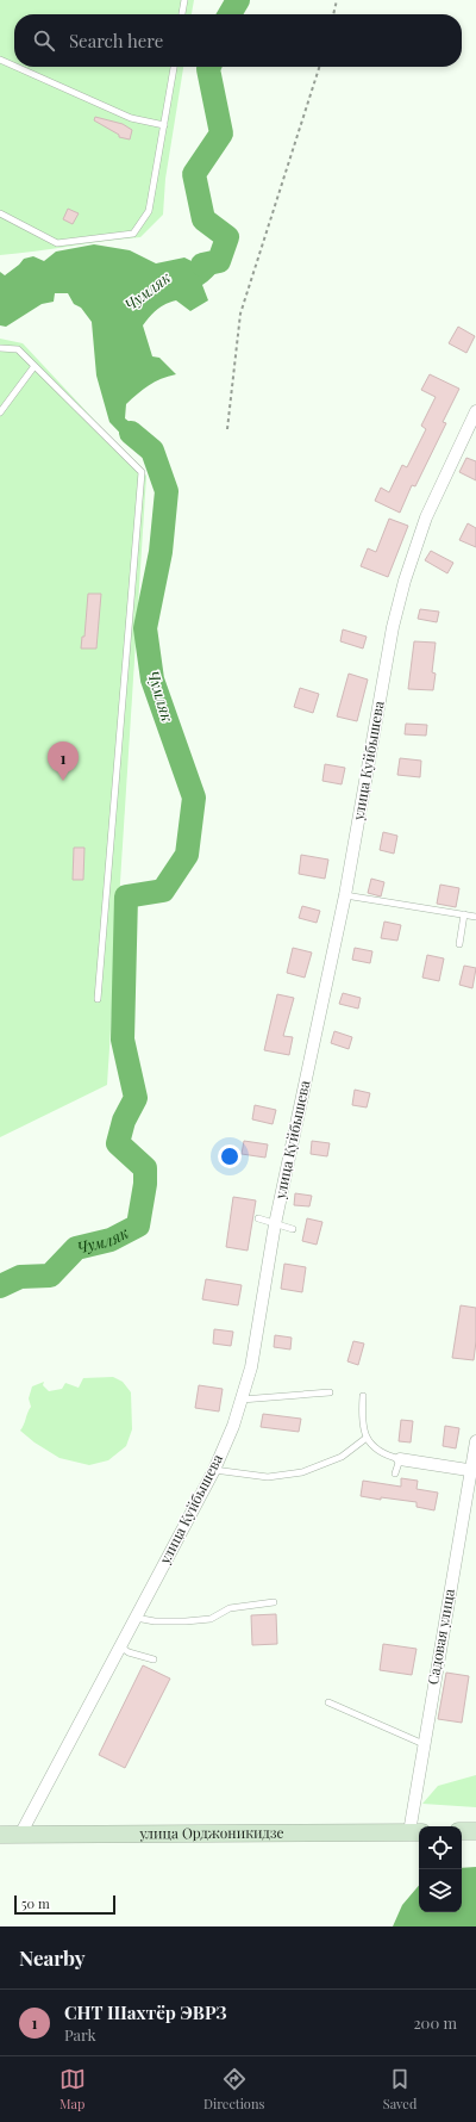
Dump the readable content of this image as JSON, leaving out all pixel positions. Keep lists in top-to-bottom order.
{
  "streets": {
    "main road": ["улица Орджоникидзе"],
    "street": ["улица Куйбышева", "Садовая улица"]
  },
  "crossings": [
    ["улица Куйбышева", "улица Орджоникидзе"],
    ["Садовая улица", "улица Орджоникидзе"]
  ],
  "water": ["Чумляк"],
  "scale_bar": "50 m",
  "page": {
    "search": "Search here",
    "pins": "1",
    "scale": "50 m",
    "heading": "Nearby",
    "list": [
      {
        "mark": "1",
        "name": "СНТ Шахтёр ЭВРЗ",
        "note": "Park",
        "value": "200 m"
      }
    ],
    "nav": ["Map", "Directions", "Saved"]
  }
}
